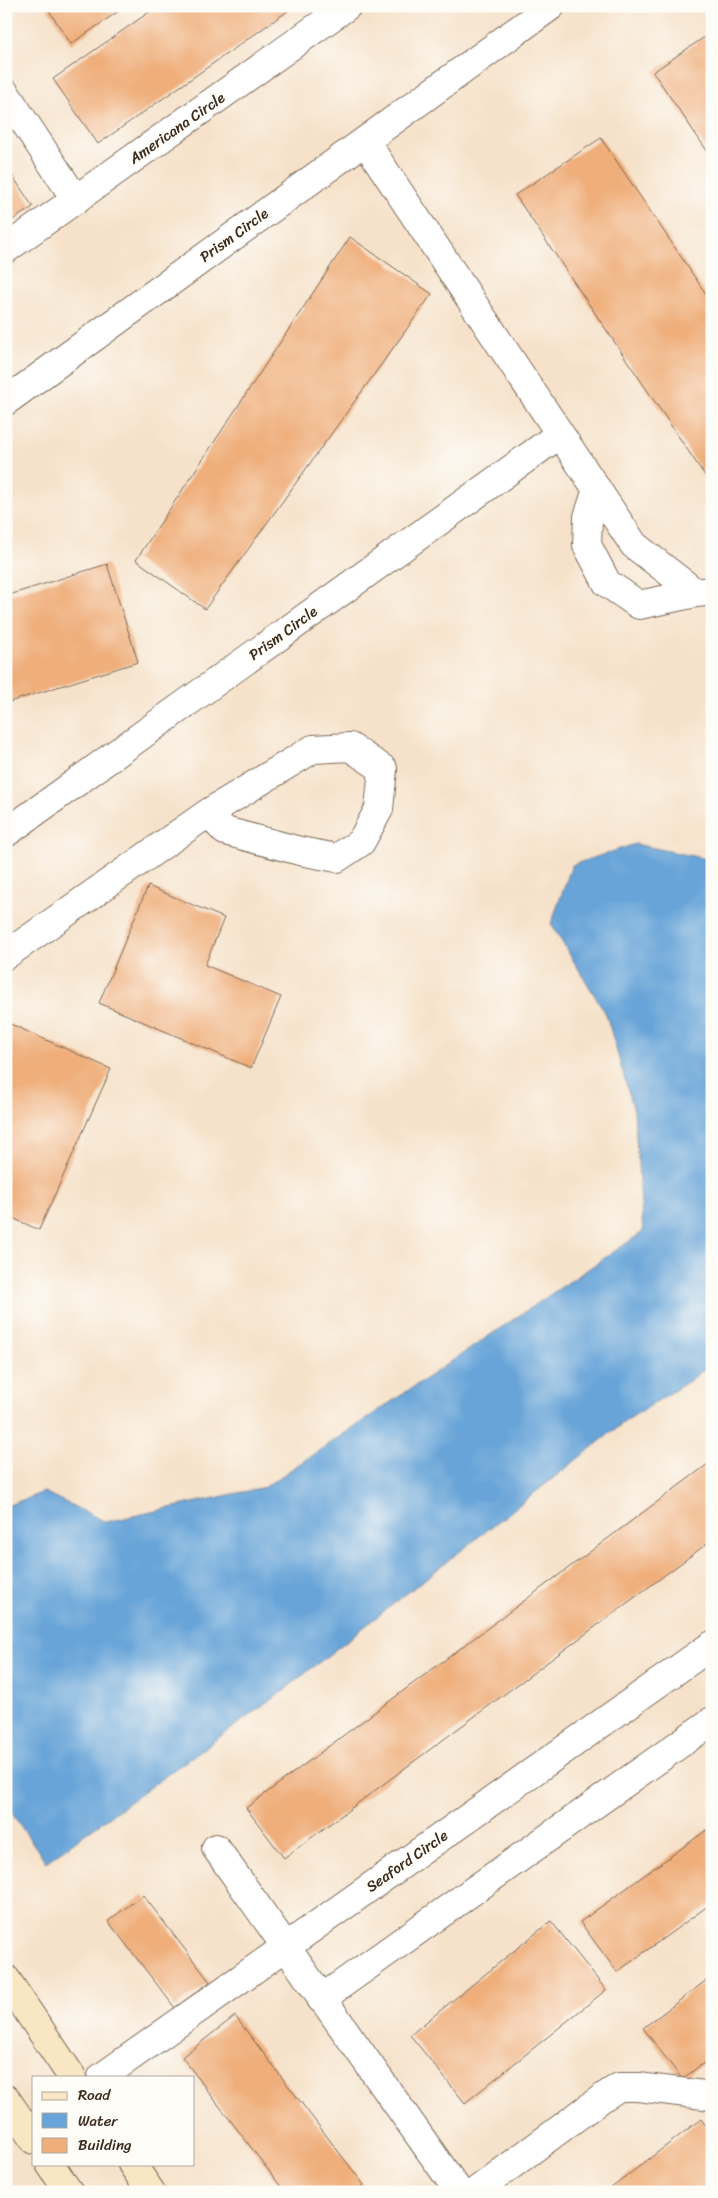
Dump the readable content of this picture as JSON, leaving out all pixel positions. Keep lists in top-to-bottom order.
{
  "streets": {
    "street": ["Americana Circle", "Prism Circle", "Seaford Circle"]
  },
  "legend": ["Road", "Water", "Building"]
}
